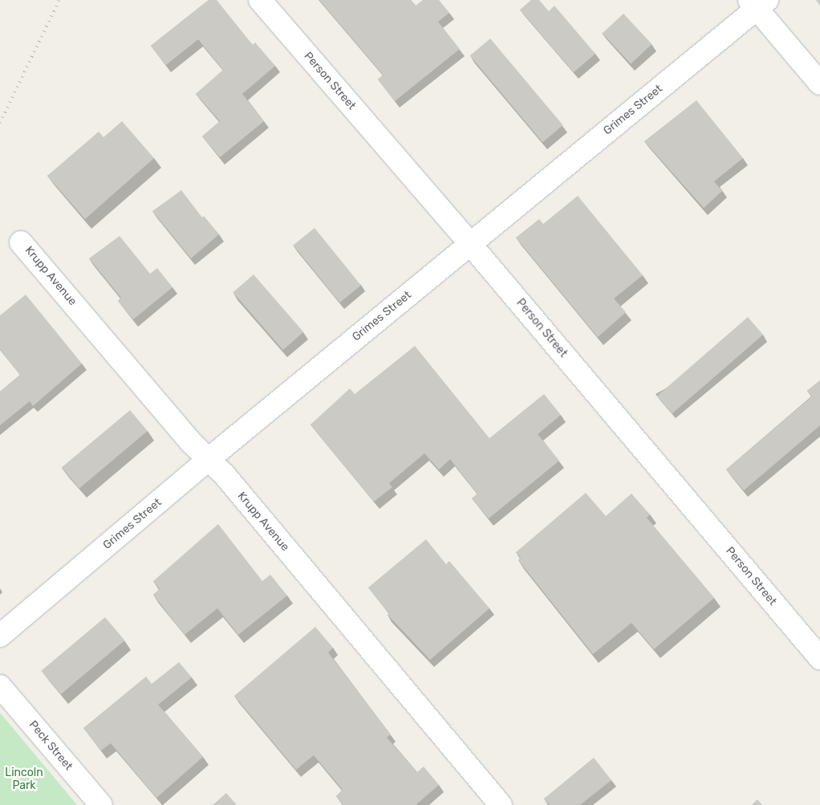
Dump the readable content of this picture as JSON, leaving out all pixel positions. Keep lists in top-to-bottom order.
{
  "streets": {
    "street": [
      "Person Street",
      "Grimes Street",
      "Krupp Avenue",
      "Peck Street"
    ]
  },
  "crossings": [
    ["Person Street", "Grimes Street"],
    ["Grimes Street", "Krupp Avenue"]
  ],
  "parks": ["Lincoln Park"]
}
